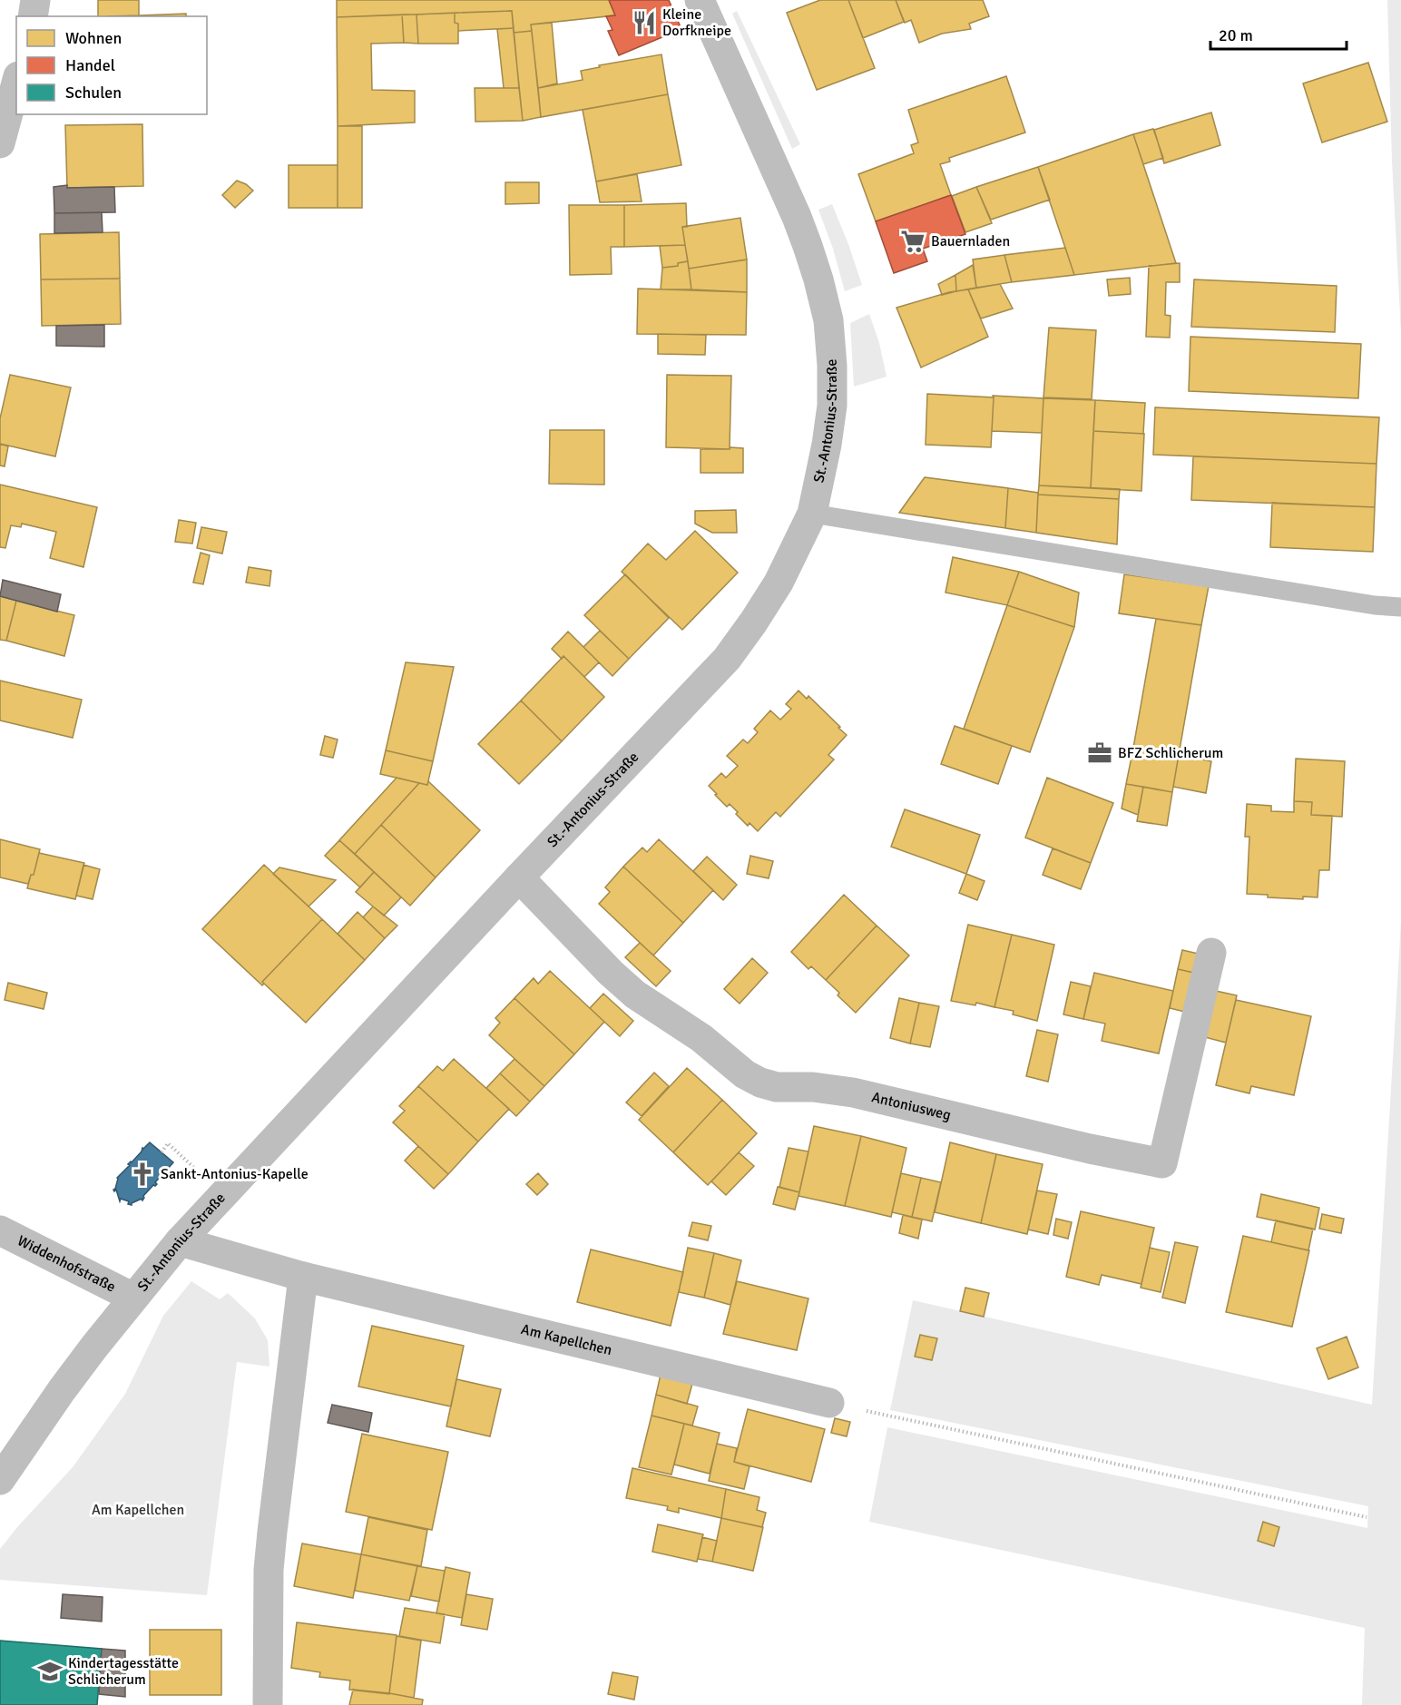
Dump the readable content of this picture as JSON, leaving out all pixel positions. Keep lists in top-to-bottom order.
{
  "streets": {
    "street": [
      "St.-Antonius-Straße",
      "Antoniusweg",
      "Widdenhofstraße",
      "Am Kapellchen"
    ]
  },
  "crossings": [
    ["St.-Antonius-Straße", "Antoniusweg"],
    ["St.-Antonius-Straße", "Widdenhofstraße"],
    ["St.-Antonius-Straße", "Am Kapellchen"]
  ],
  "parks": ["Am Kapellchen"],
  "places": {
    "restaurant": ["Kleine Dorfkneipe"],
    "supermarket": ["Bauernladen"],
    "office": ["BFZ Schlicherum"],
    "church": ["Sankt-Antonius-Kapelle"],
    "school or university": ["Kindertagesstätte Schlicherum"]
  },
  "legend": ["Wohnen", "Handel", "Schulen"],
  "scale_bar": "20 m"
}
